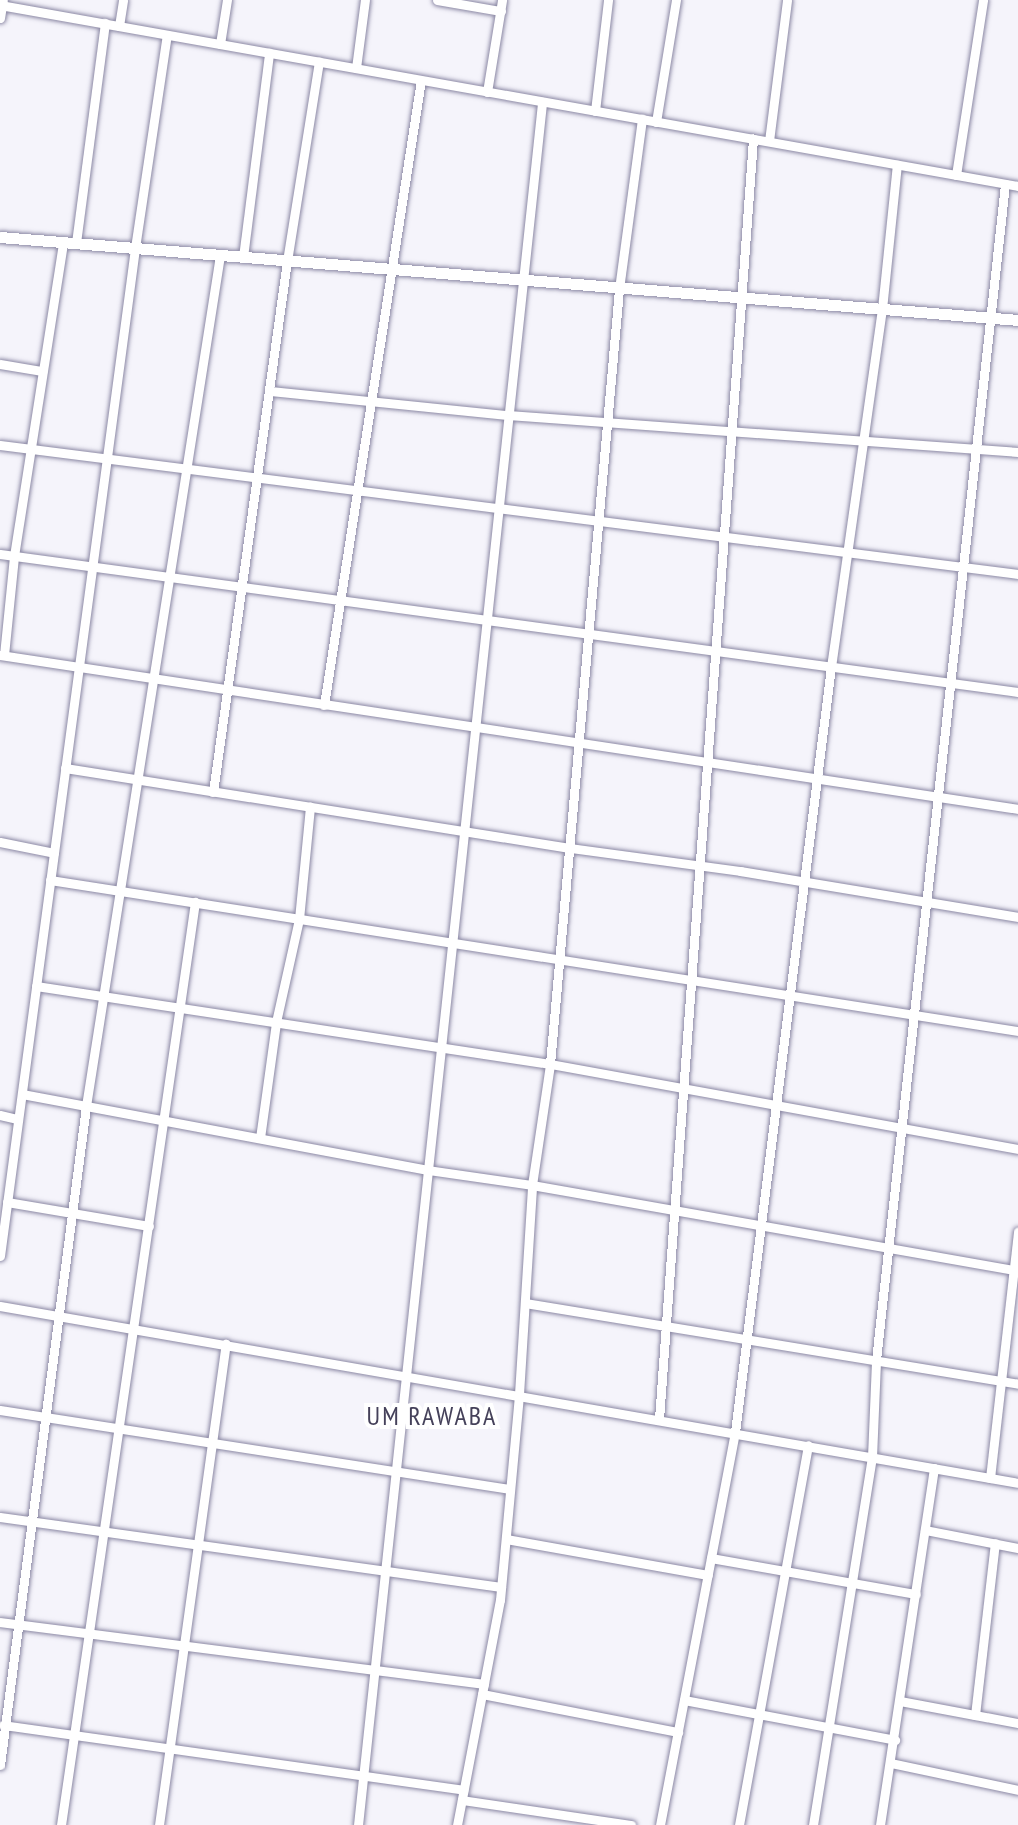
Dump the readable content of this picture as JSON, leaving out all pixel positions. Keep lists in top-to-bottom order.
{
  "districts": ["UM RAWABA"]
}
